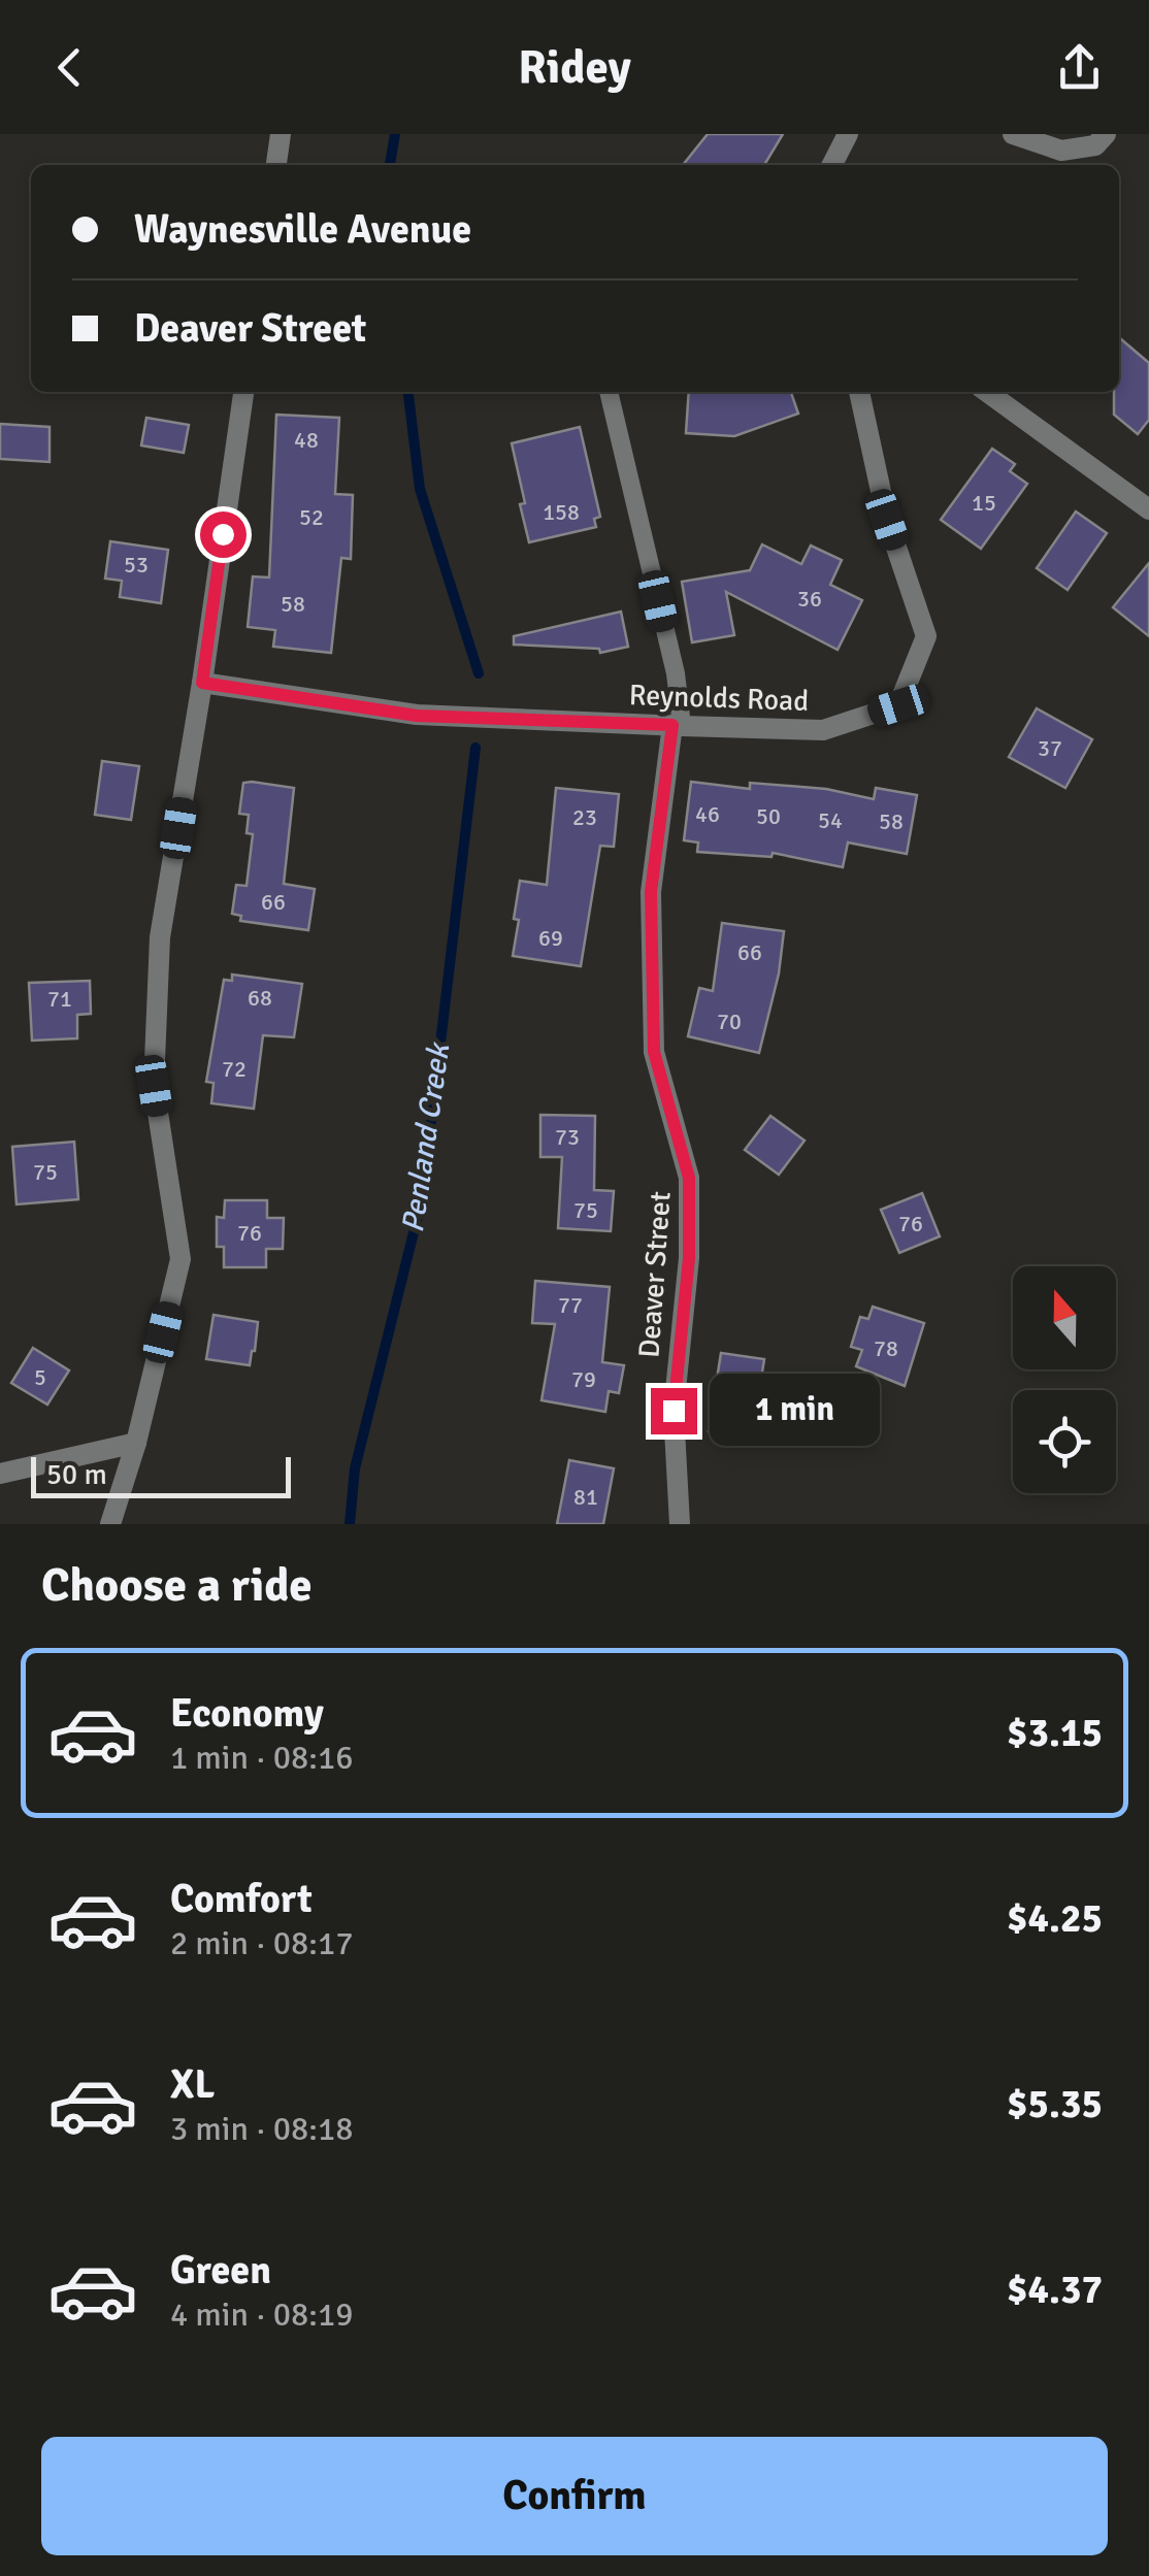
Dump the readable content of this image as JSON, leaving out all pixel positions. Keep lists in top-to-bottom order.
{
  "streets": {
    "street": ["Reynolds Road", "Deaver Street"]
  },
  "crossings": [
    ["Reynolds Road", "Deaver Street"]
  ],
  "water": ["Penland Creek"],
  "house_numbers": [
    "48",
    "15",
    "158",
    "52",
    "53",
    "36",
    "58",
    "37",
    "46",
    "50",
    "23",
    "54",
    "58",
    "66",
    "69",
    "66",
    "68",
    "71",
    "70",
    "72",
    "73",
    "75",
    "75",
    "76",
    "76",
    "77",
    "78",
    "5",
    "79",
    "81"
  ],
  "scale_bar": "50 m",
  "north": "top",
  "page": {
    "header": "Ridey",
    "banner": ["Waynesville Avenue", "Deaver Street"],
    "bubble": "1 min",
    "scale": "50 m",
    "heading": "Choose a ride",
    "list": [
      {
        "name": "Economy",
        "note": "1 min · 08:16",
        "value": "$3.15"
      },
      {
        "name": "Comfort",
        "note": "2 min · 08:17",
        "value": "$4.25"
      },
      {
        "name": "XL",
        "note": "3 min · 08:18",
        "value": "$5.35"
      },
      {
        "name": "Green",
        "note": "4 min · 08:19",
        "value": "$4.37"
      }
    ],
    "buttons": "Confirm"
  }
}
